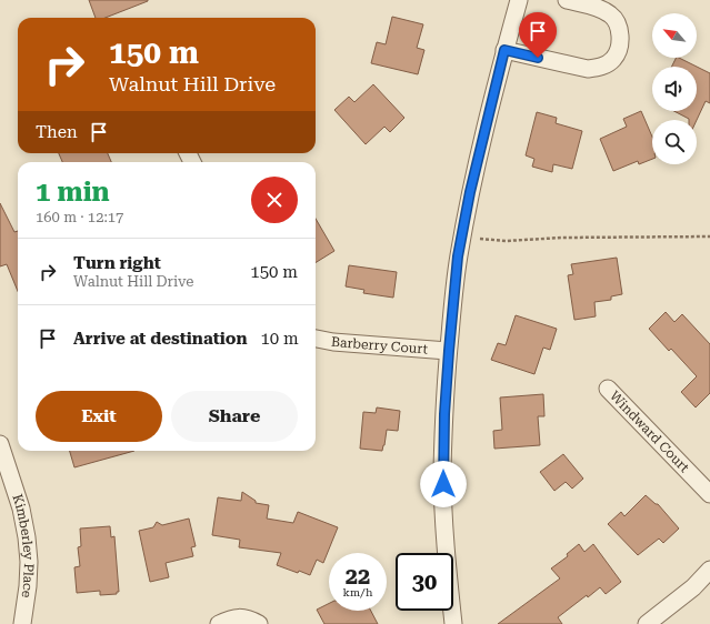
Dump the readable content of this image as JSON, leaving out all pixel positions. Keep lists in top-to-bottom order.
{
  "streets": {
    "street": ["Barberry Court", "Windward Court", "Kimberley Place"]
  },
  "north": "top left",
  "page": {
    "turn": ["150 m", "Walnut Hill Drive"],
    "then": "Then",
    "heading": ["1 min", "160 m · 12:17"],
    "list": [
      {
        "name": "Turn right",
        "note": "Walnut Hill Drive",
        "value": "150 m"
      },
      {
        "name": "Arrive at destination",
        "value": "10 m"
      }
    ],
    "buttons": ["Exit", "Share"],
    "speed": "22 km/h",
    "limit": "30"
  }
}
